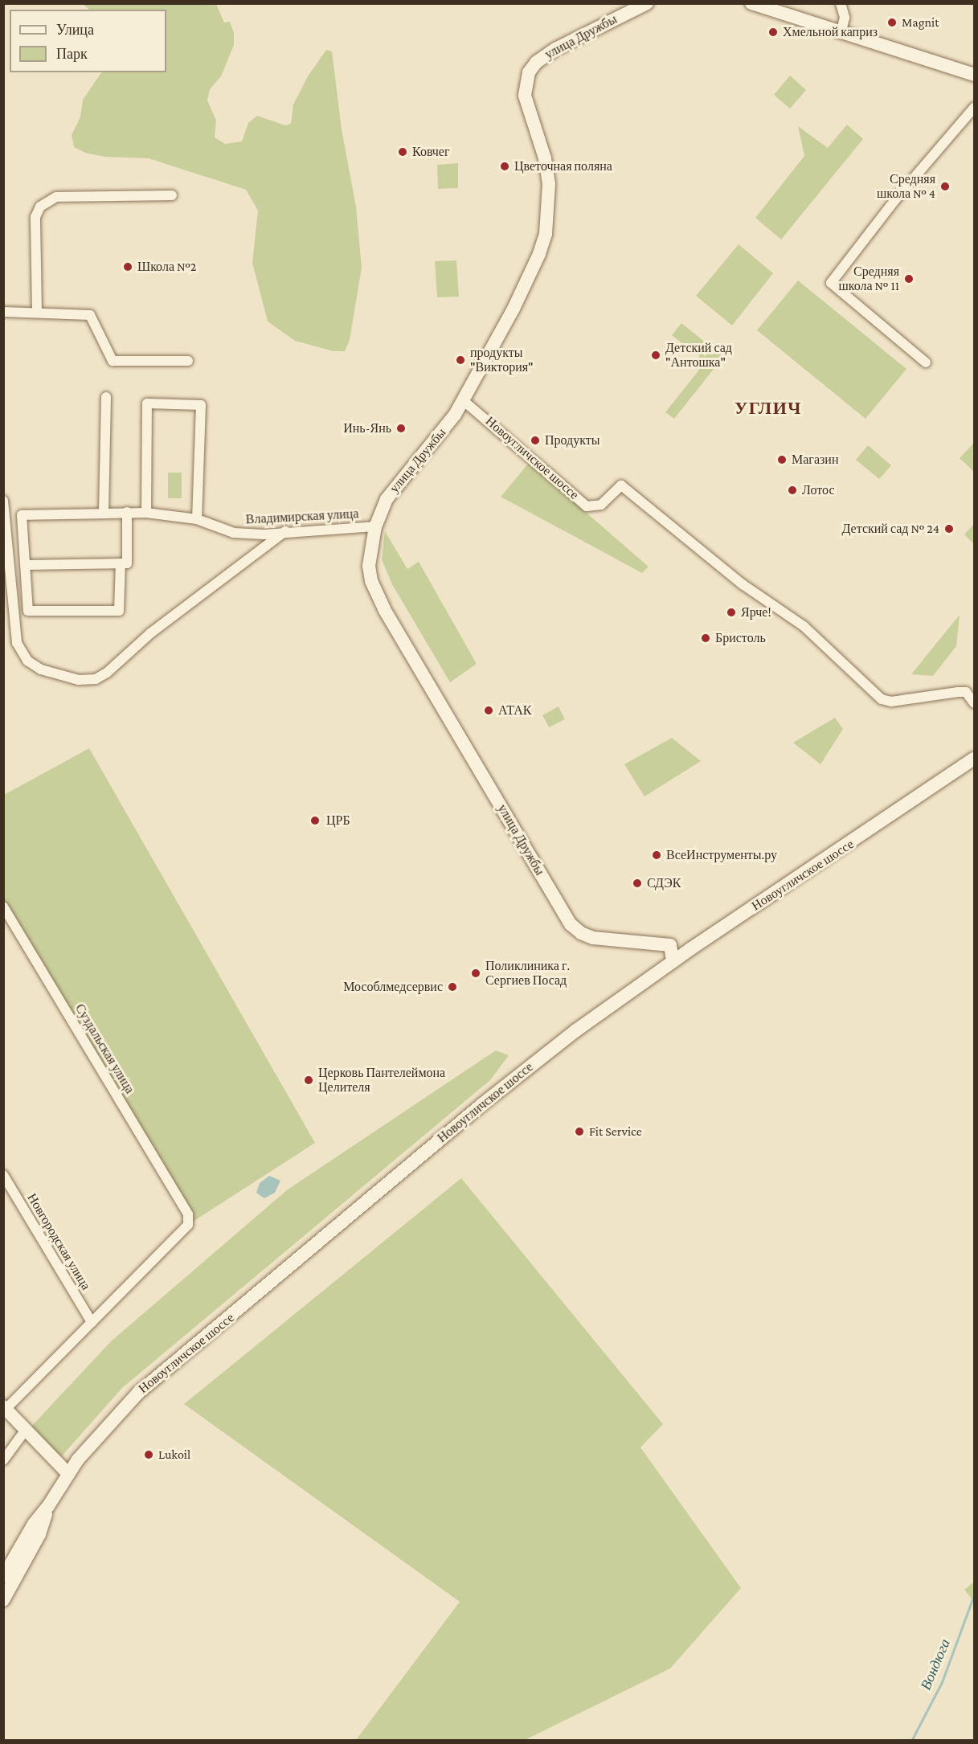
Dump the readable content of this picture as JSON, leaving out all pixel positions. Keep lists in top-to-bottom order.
{
  "streets": {
    "street": [
      "улица Дружбы",
      "Новоугличское шоссе",
      "Владимирская улица",
      "Суздальская улица",
      "Новгородская улица"
    ]
  },
  "crossings": [
    ["улица Дружбы", "Новоугличское шоссе"],
    ["улица Дружбы", "Владимирская улица"],
    ["Суздальская улица", "Новгородская улица"]
  ],
  "districts": ["УГЛИЧ"],
  "water": ["Вондюга"],
  "places": [
    "Magnit",
    "Хмельной каприз",
    "Ковчег",
    "Цветочная поляна",
    "Средняя школа № 4",
    "Школа №2",
    "Средняя школа № 11",
    "Детский сад \"Антошка\"",
    "продукты \"Виктория\"",
    "Инь-Янь",
    "Продукты",
    "Магазин",
    "Лотос",
    "Детский сад № 24",
    "Ярче!",
    "Бристоль",
    "АТАК",
    "ЦРБ",
    "ВсеИнструменты.ру",
    "СДЭК",
    "Поликлиника г. Сергиев Посад",
    "Мособлмедсервис",
    "Церковь Пантелеймона Целителя",
    "Fit Service",
    "Lukoil"
  ],
  "legend": ["Улица", "Парк"]
}
